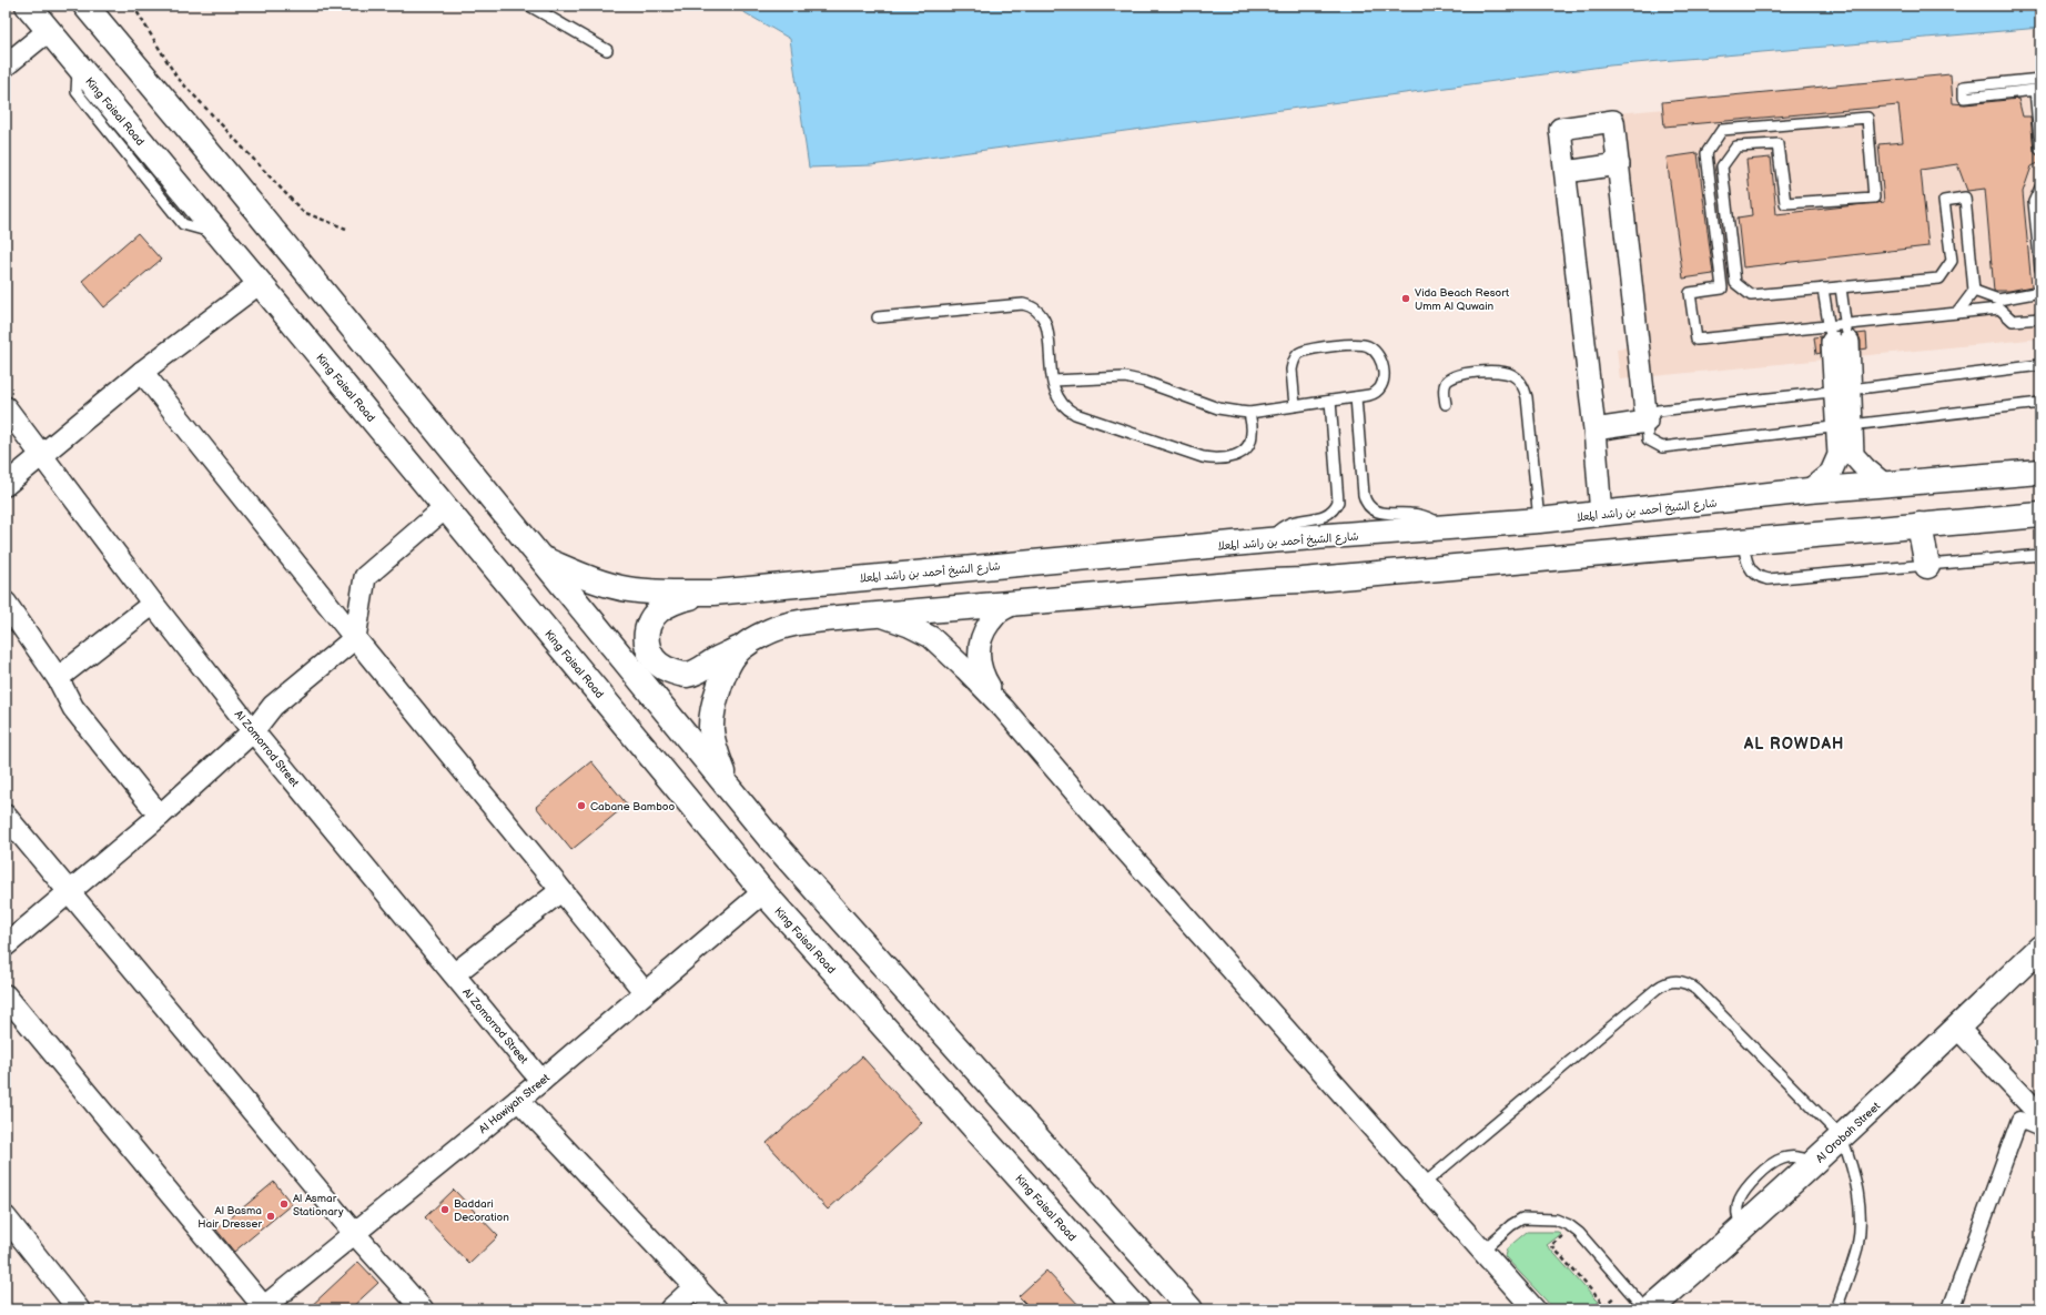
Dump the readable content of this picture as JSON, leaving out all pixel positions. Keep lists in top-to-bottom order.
{
  "streets": {
    "main road": ["King Faisal Road", "شارع الشيخ أحمد بن راشد المعلا", "Al Orobah Street"],
    "street": ["Al Zomorrod Street", "Al Hawiyah Street"]
  },
  "crossings": [
    ["King Faisal Road", "Al Hawiyah Street"],
    ["Al Zomorrod Street", "Al Hawiyah Street"]
  ],
  "districts": ["AL ROWDAH"],
  "places": [
    "Vida Beach Resort Umm Al Quwain",
    "Cabane Bamboo",
    "Al Asmar Stationary",
    "Baddari Decoration",
    "Al Basma Hair Dresser"
  ]
}
